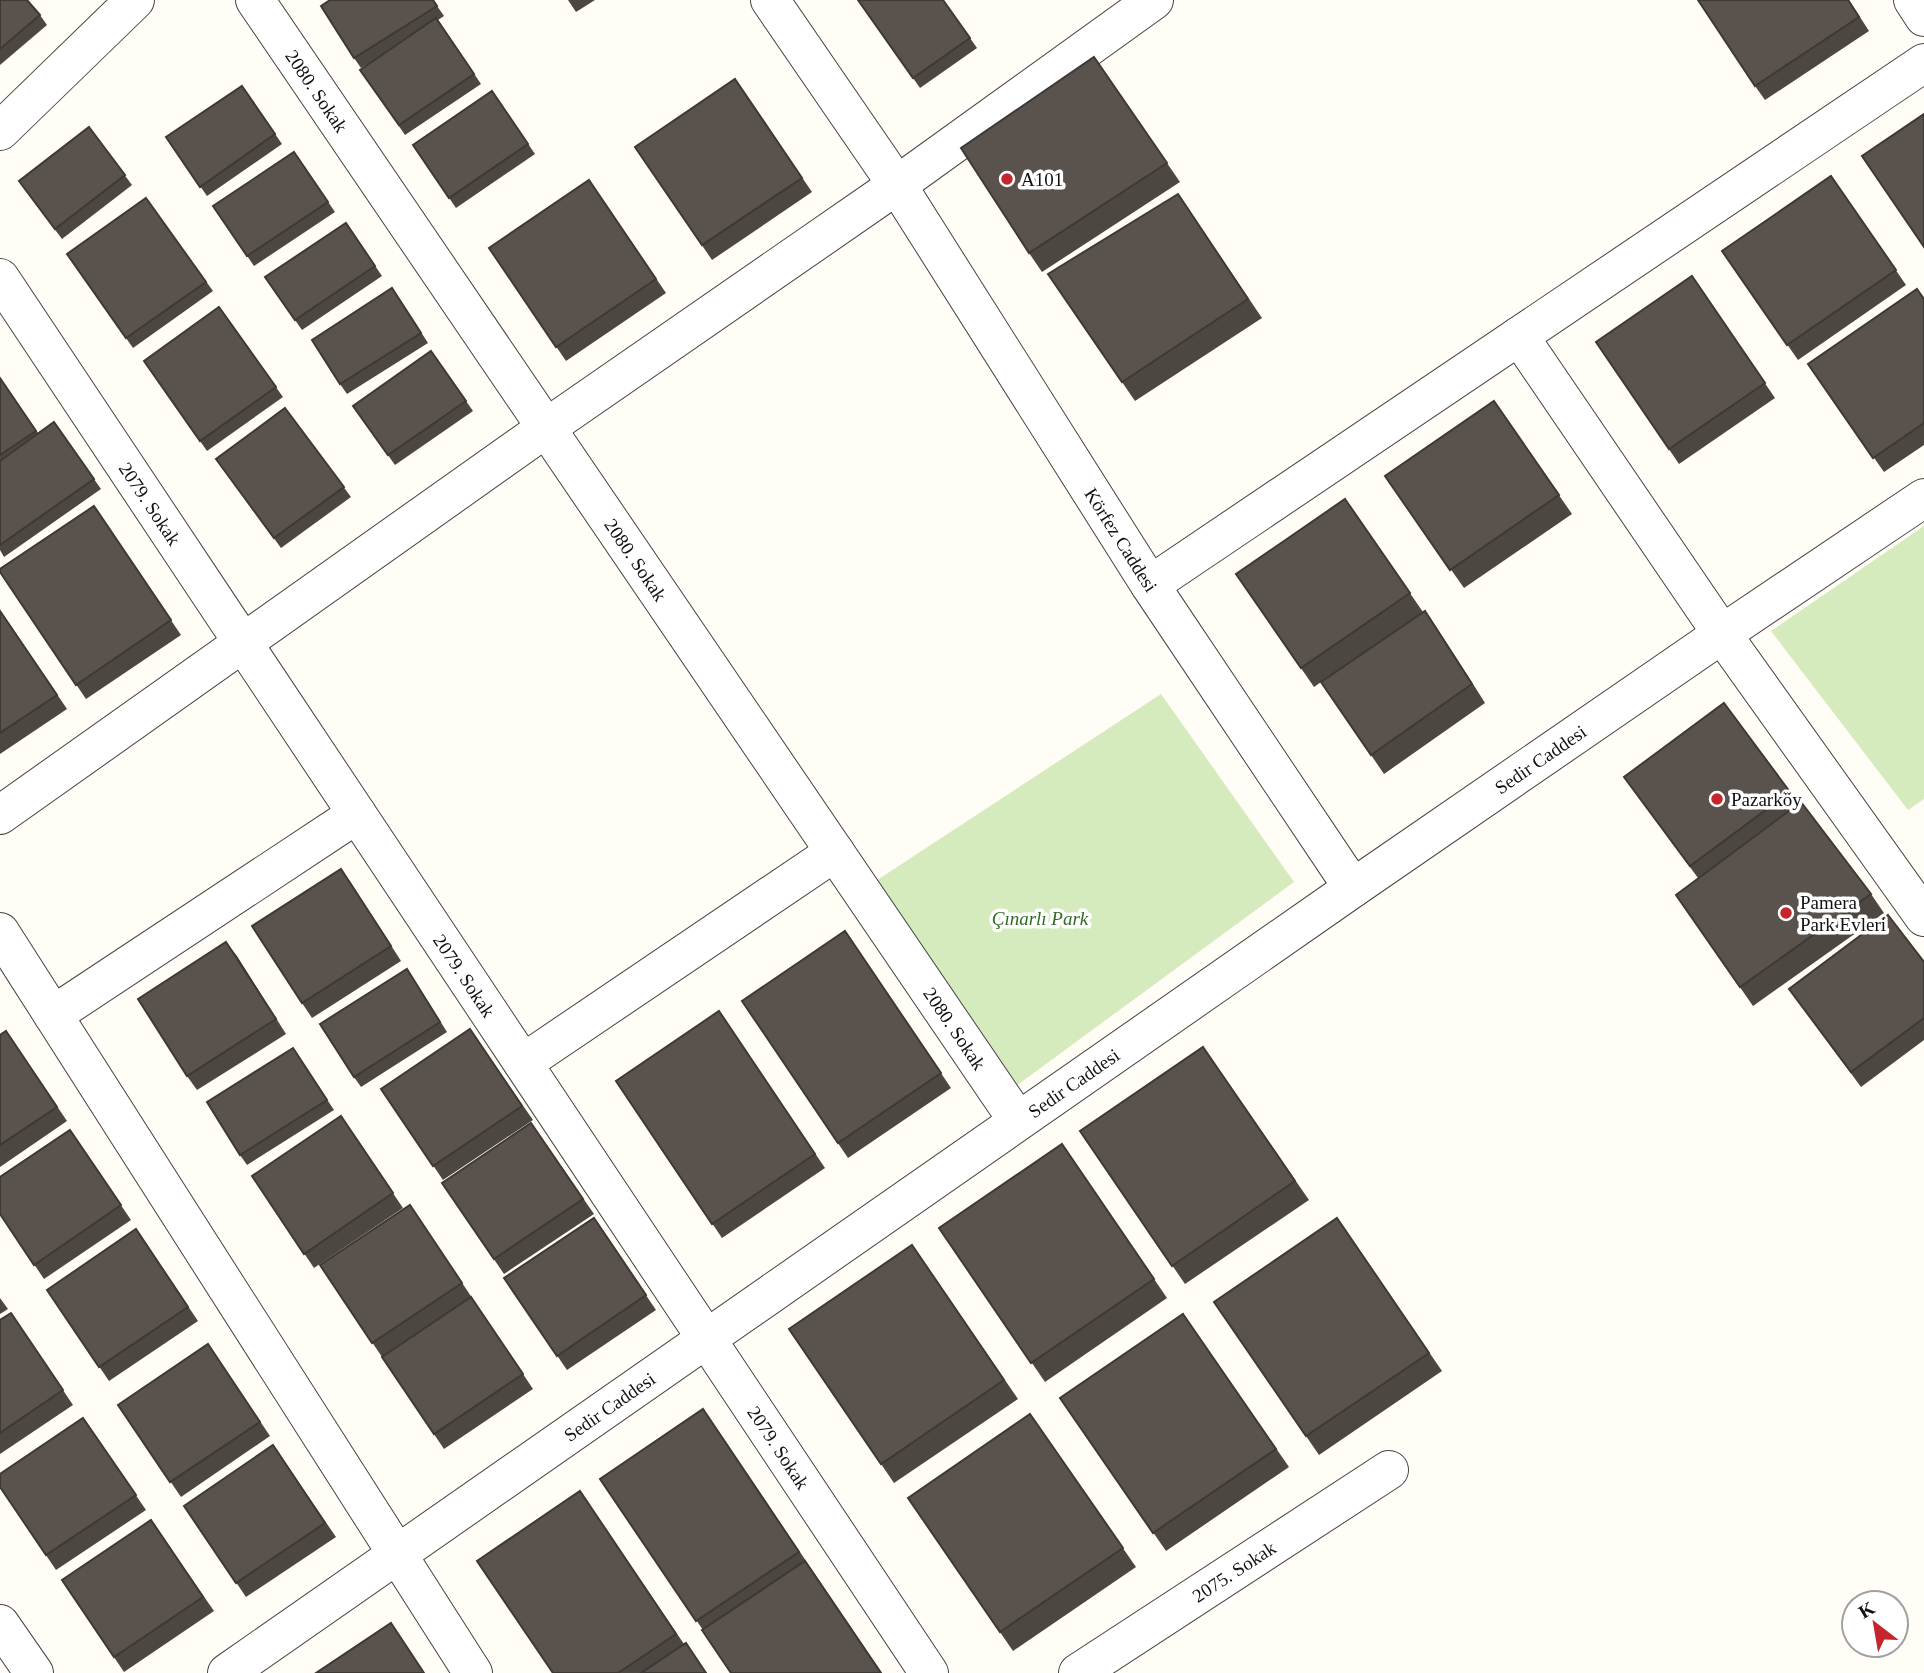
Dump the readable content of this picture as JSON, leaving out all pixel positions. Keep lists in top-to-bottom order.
{
  "streets": {
    "street": [
      "2080. Sokak",
      "2079. Sokak",
      "Körfez Caddesi",
      "Sedir Caddesi",
      "2075. Sokak"
    ]
  },
  "crossings": [
    ["2080. Sokak", "Sedir Caddesi"],
    ["2079. Sokak", "Sedir Caddesi"],
    ["Körfez Caddesi", "Sedir Caddesi"]
  ],
  "parks": ["Çınarlı Park"],
  "places": ["A101", "Pazarköy", "Pamera Park Evleri"],
  "north": "top left"
}
